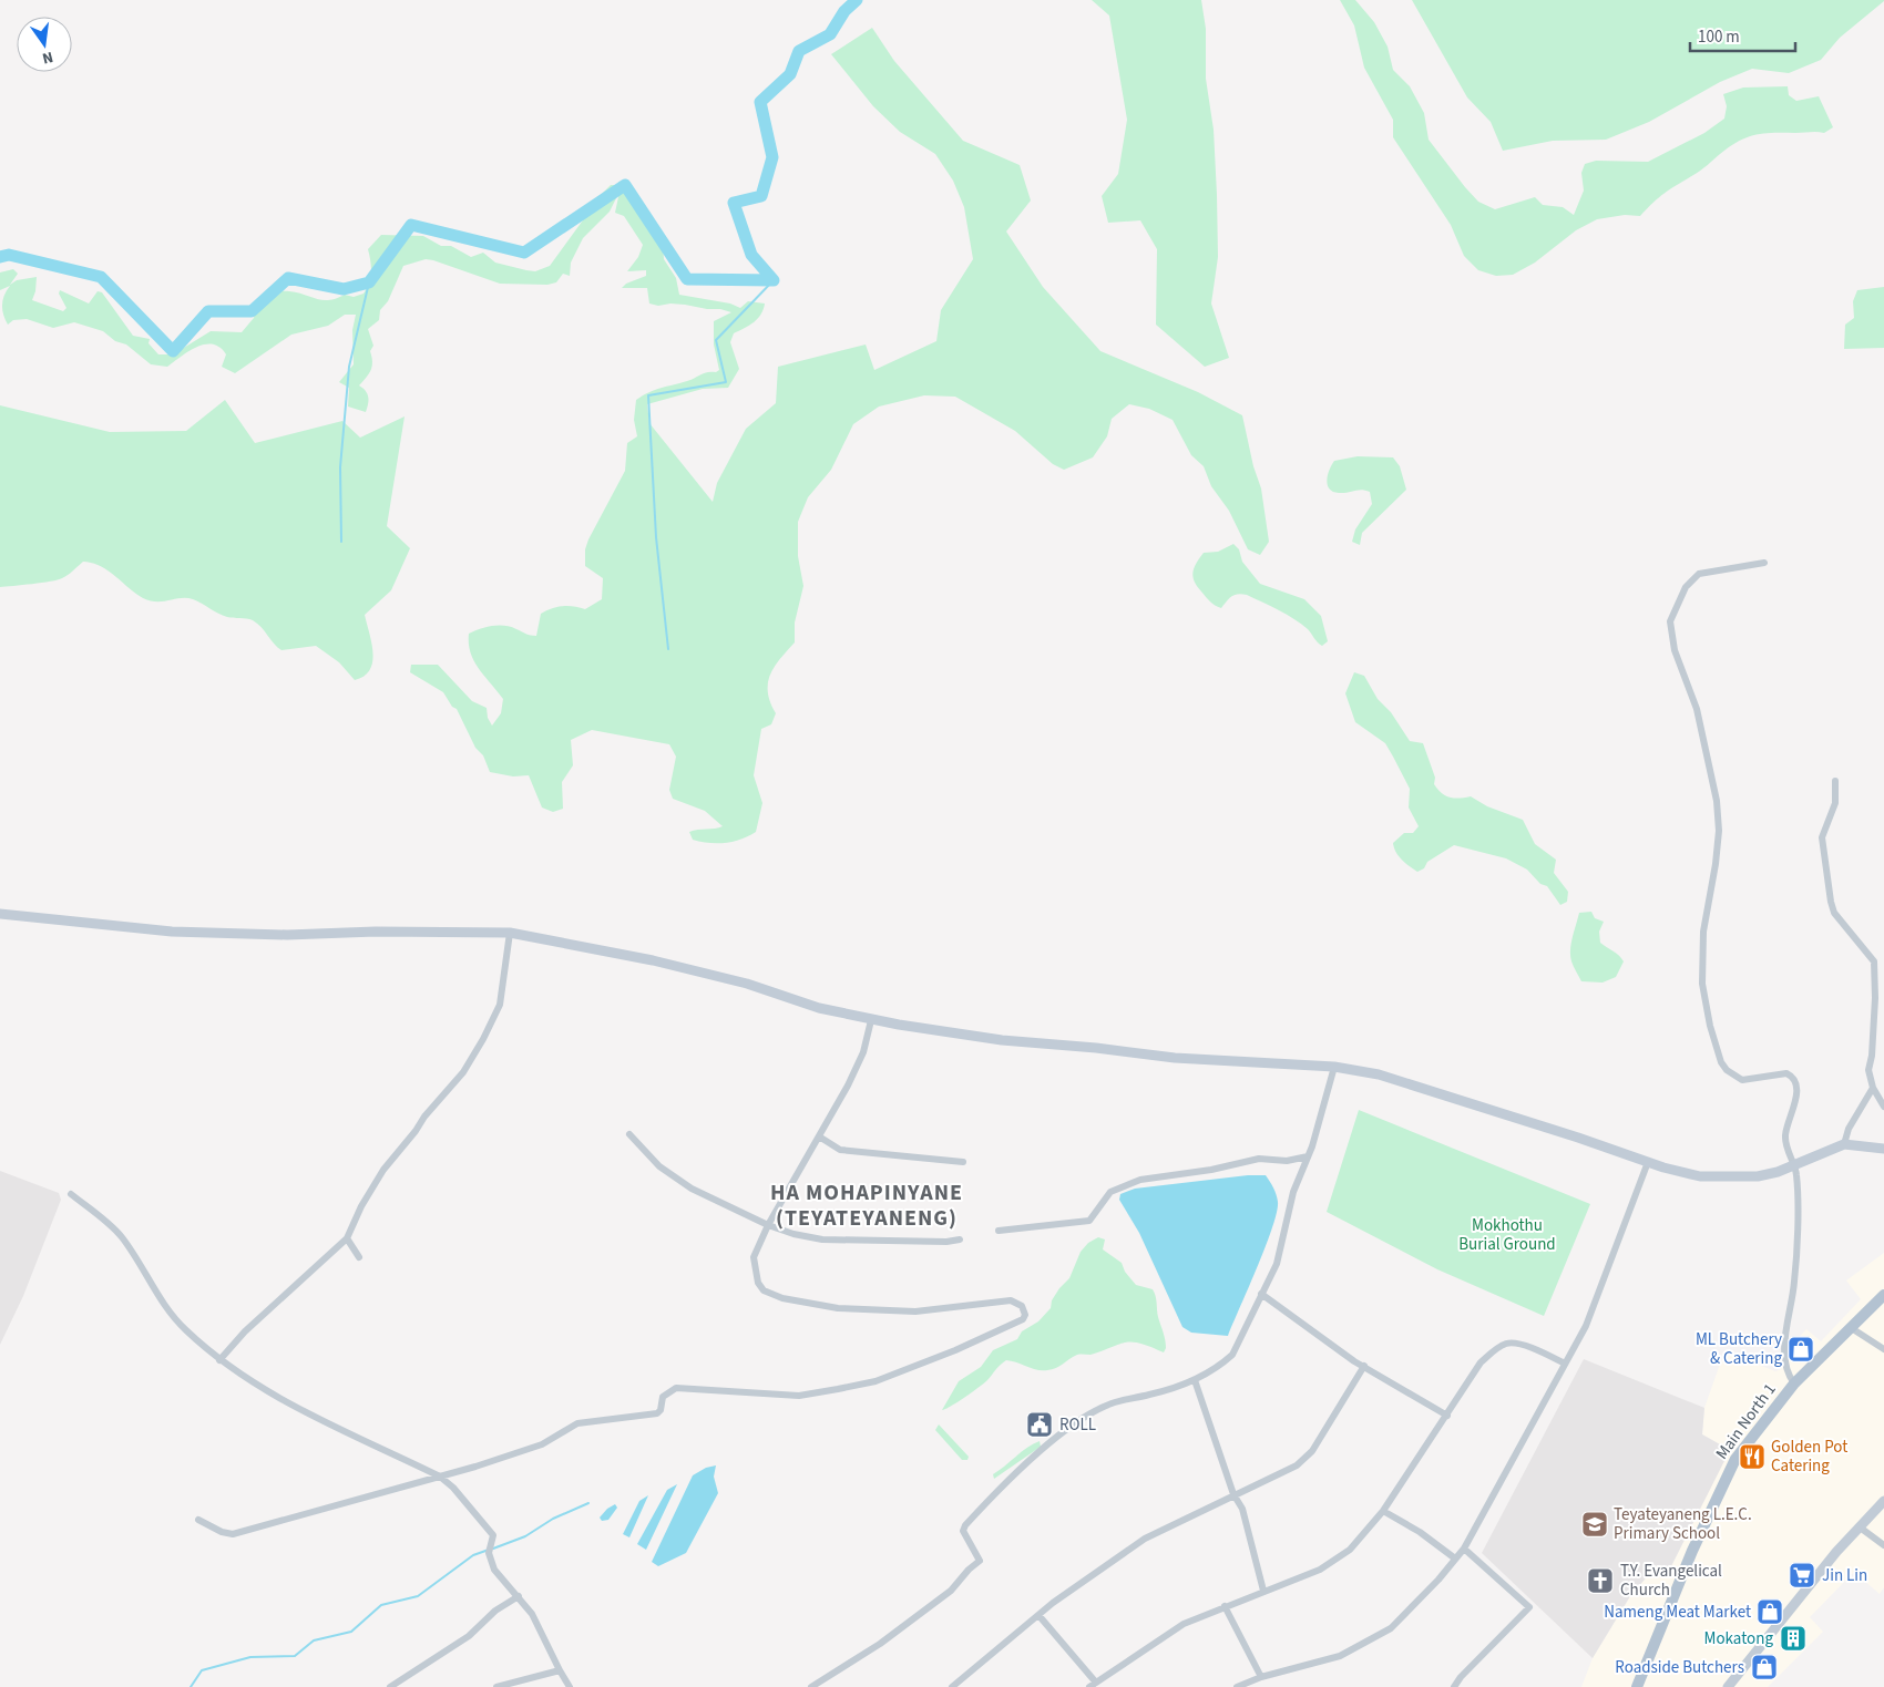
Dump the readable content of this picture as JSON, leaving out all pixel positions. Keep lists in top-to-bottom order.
{
  "streets": {
    "main road": ["Main North 1"]
  },
  "districts": ["HA MOHAPINYANE (TEYATEYANENG)"],
  "parks": ["Mokhothu Burial Ground"],
  "places": {
    "shop": ["ML Butchery & Catering", "Nameng Meat Market", "Roadside Butchers"],
    "public building": ["ROLL"],
    "restaurant": ["Golden Pot Catering"],
    "school or university": ["Teyateyaneng L.E.C. Primary School"],
    "supermarket": ["Jin Lin"],
    "church": ["T.Y. Evangelical Church"],
    "building": ["Mokatong"]
  },
  "scale_bar": "100 m",
  "north": "bottom"
}
